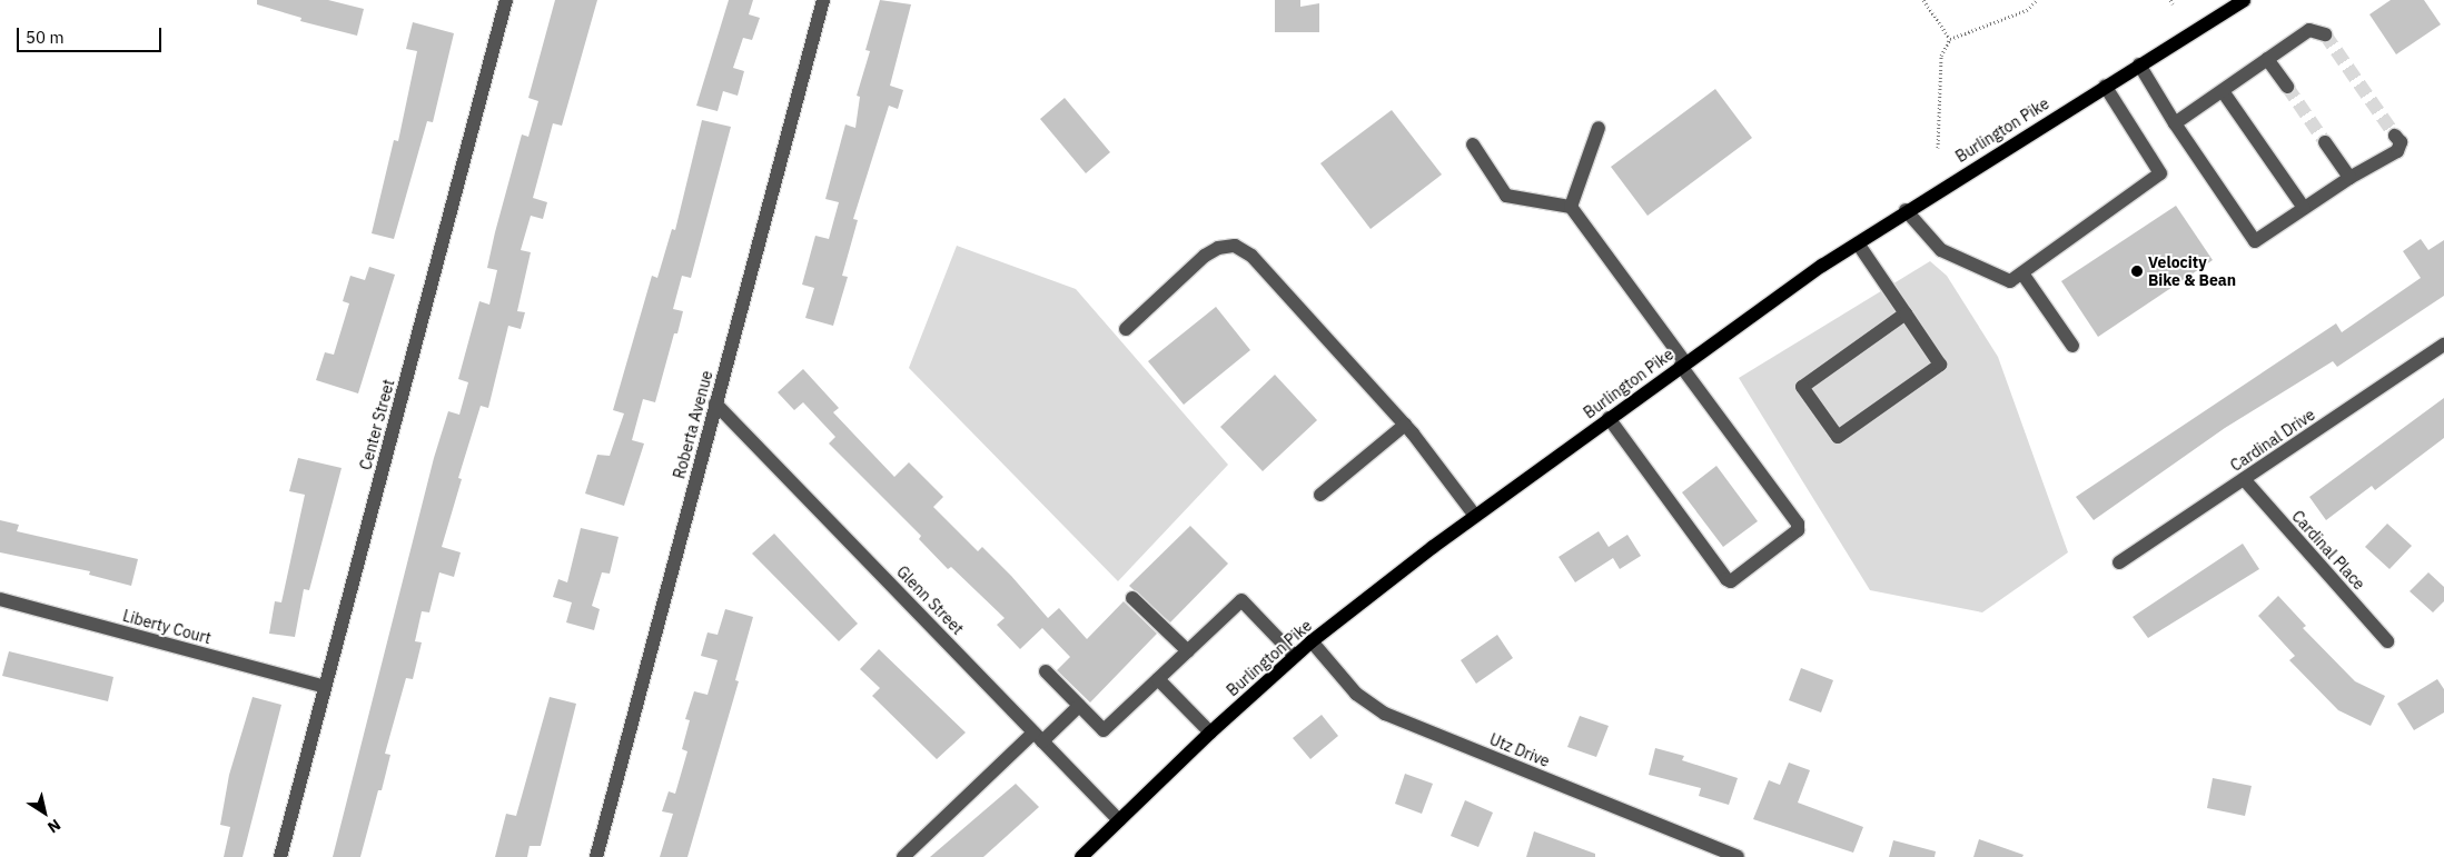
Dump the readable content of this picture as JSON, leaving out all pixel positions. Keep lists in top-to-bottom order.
{
  "streets": {
    "main road": ["Burlington Pike"],
    "street": [
      "Center Street",
      "Roberta Avenue",
      "Cardinal Drive",
      "Cardinal Place",
      "Glenn Street",
      "Liberty Court",
      "Utz Drive"
    ]
  },
  "crossings": [
    ["Burlington Pike", "Glenn Street"],
    ["Burlington Pike", "Utz Drive"],
    ["Center Street", "Liberty Court"],
    ["Roberta Avenue", "Glenn Street"],
    ["Cardinal Drive", "Cardinal Place"]
  ],
  "places": ["Velocity Bike & Bean"],
  "scale_bar": "50 m",
  "north": "bottom right"
}
